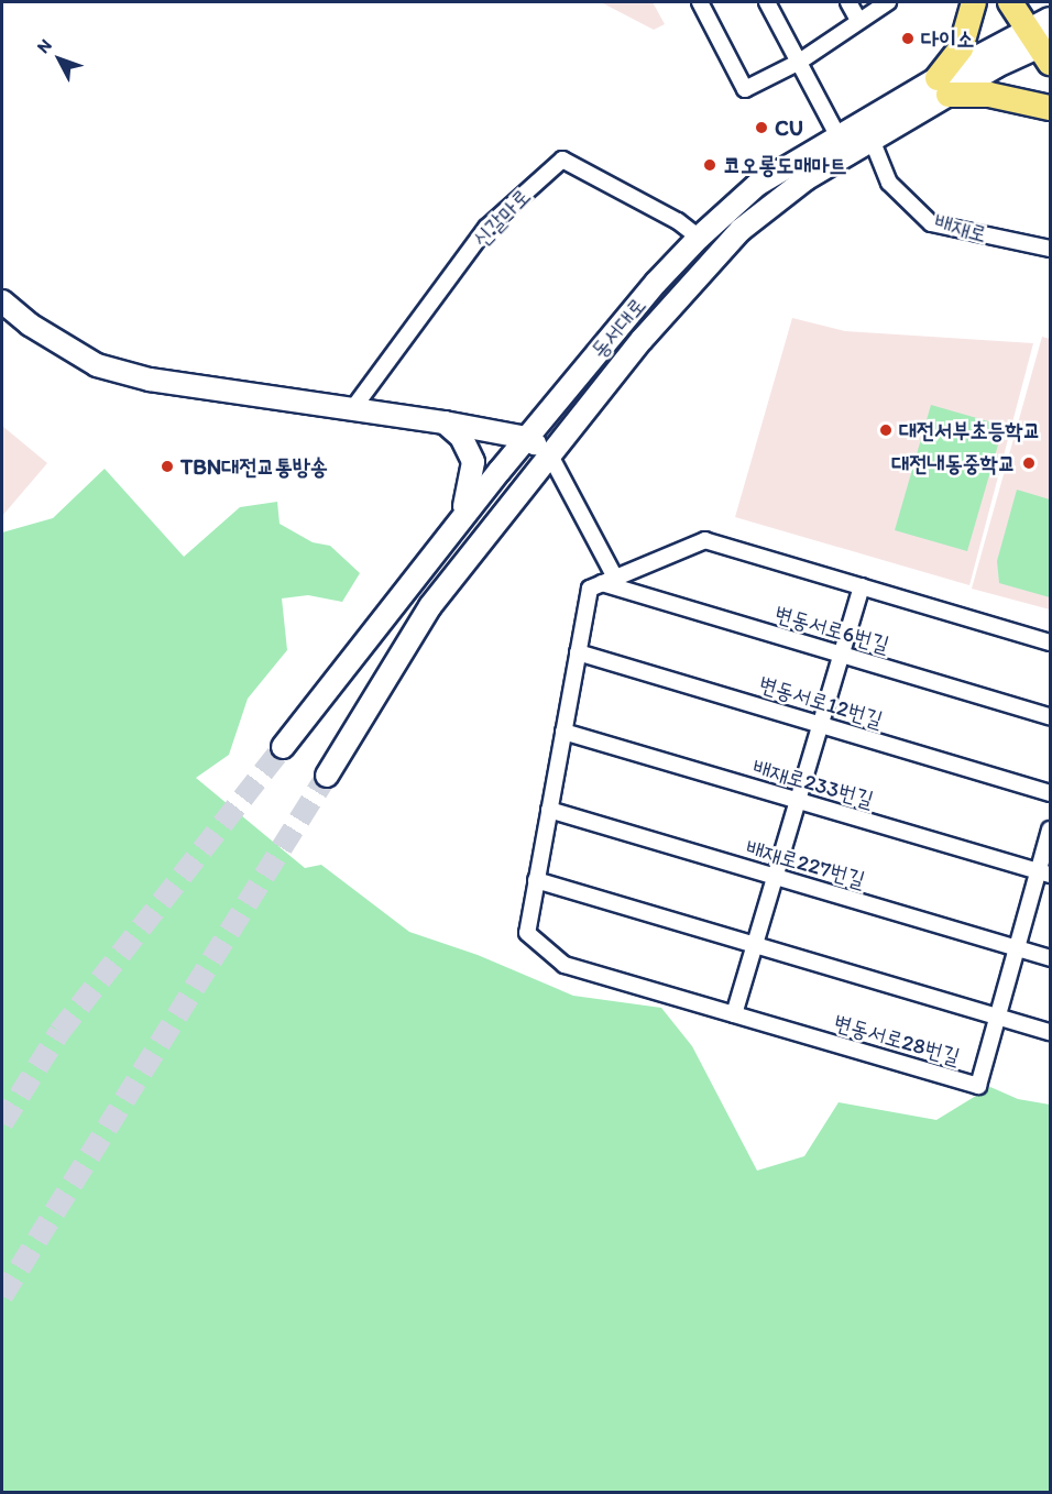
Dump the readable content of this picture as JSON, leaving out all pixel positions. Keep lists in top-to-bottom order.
{
  "streets": {
    "street": [
      "신갈마로",
      "배재로",
      "동서대로",
      "변동서로6번길",
      "변동서로12번길",
      "배재로233번길",
      "배재로227번길",
      "변동서로28번길"
    ]
  },
  "crossings": [
    ["신갈마로", "동서대로"],
    ["배재로", "동서대로"],
    ["변동서로6번길", "변동서로28번길"],
    ["변동서로12번길", "변동서로28번길"],
    ["배재로233번길", "변동서로28번길"],
    ["배재로227번길", "변동서로28번길"]
  ],
  "places": [
    "다이소",
    "CU",
    "코오롱도매마트",
    "대전서부초등학교",
    "대전내동중학교",
    "TBN대전교통방송"
  ],
  "north": "top left"
}
